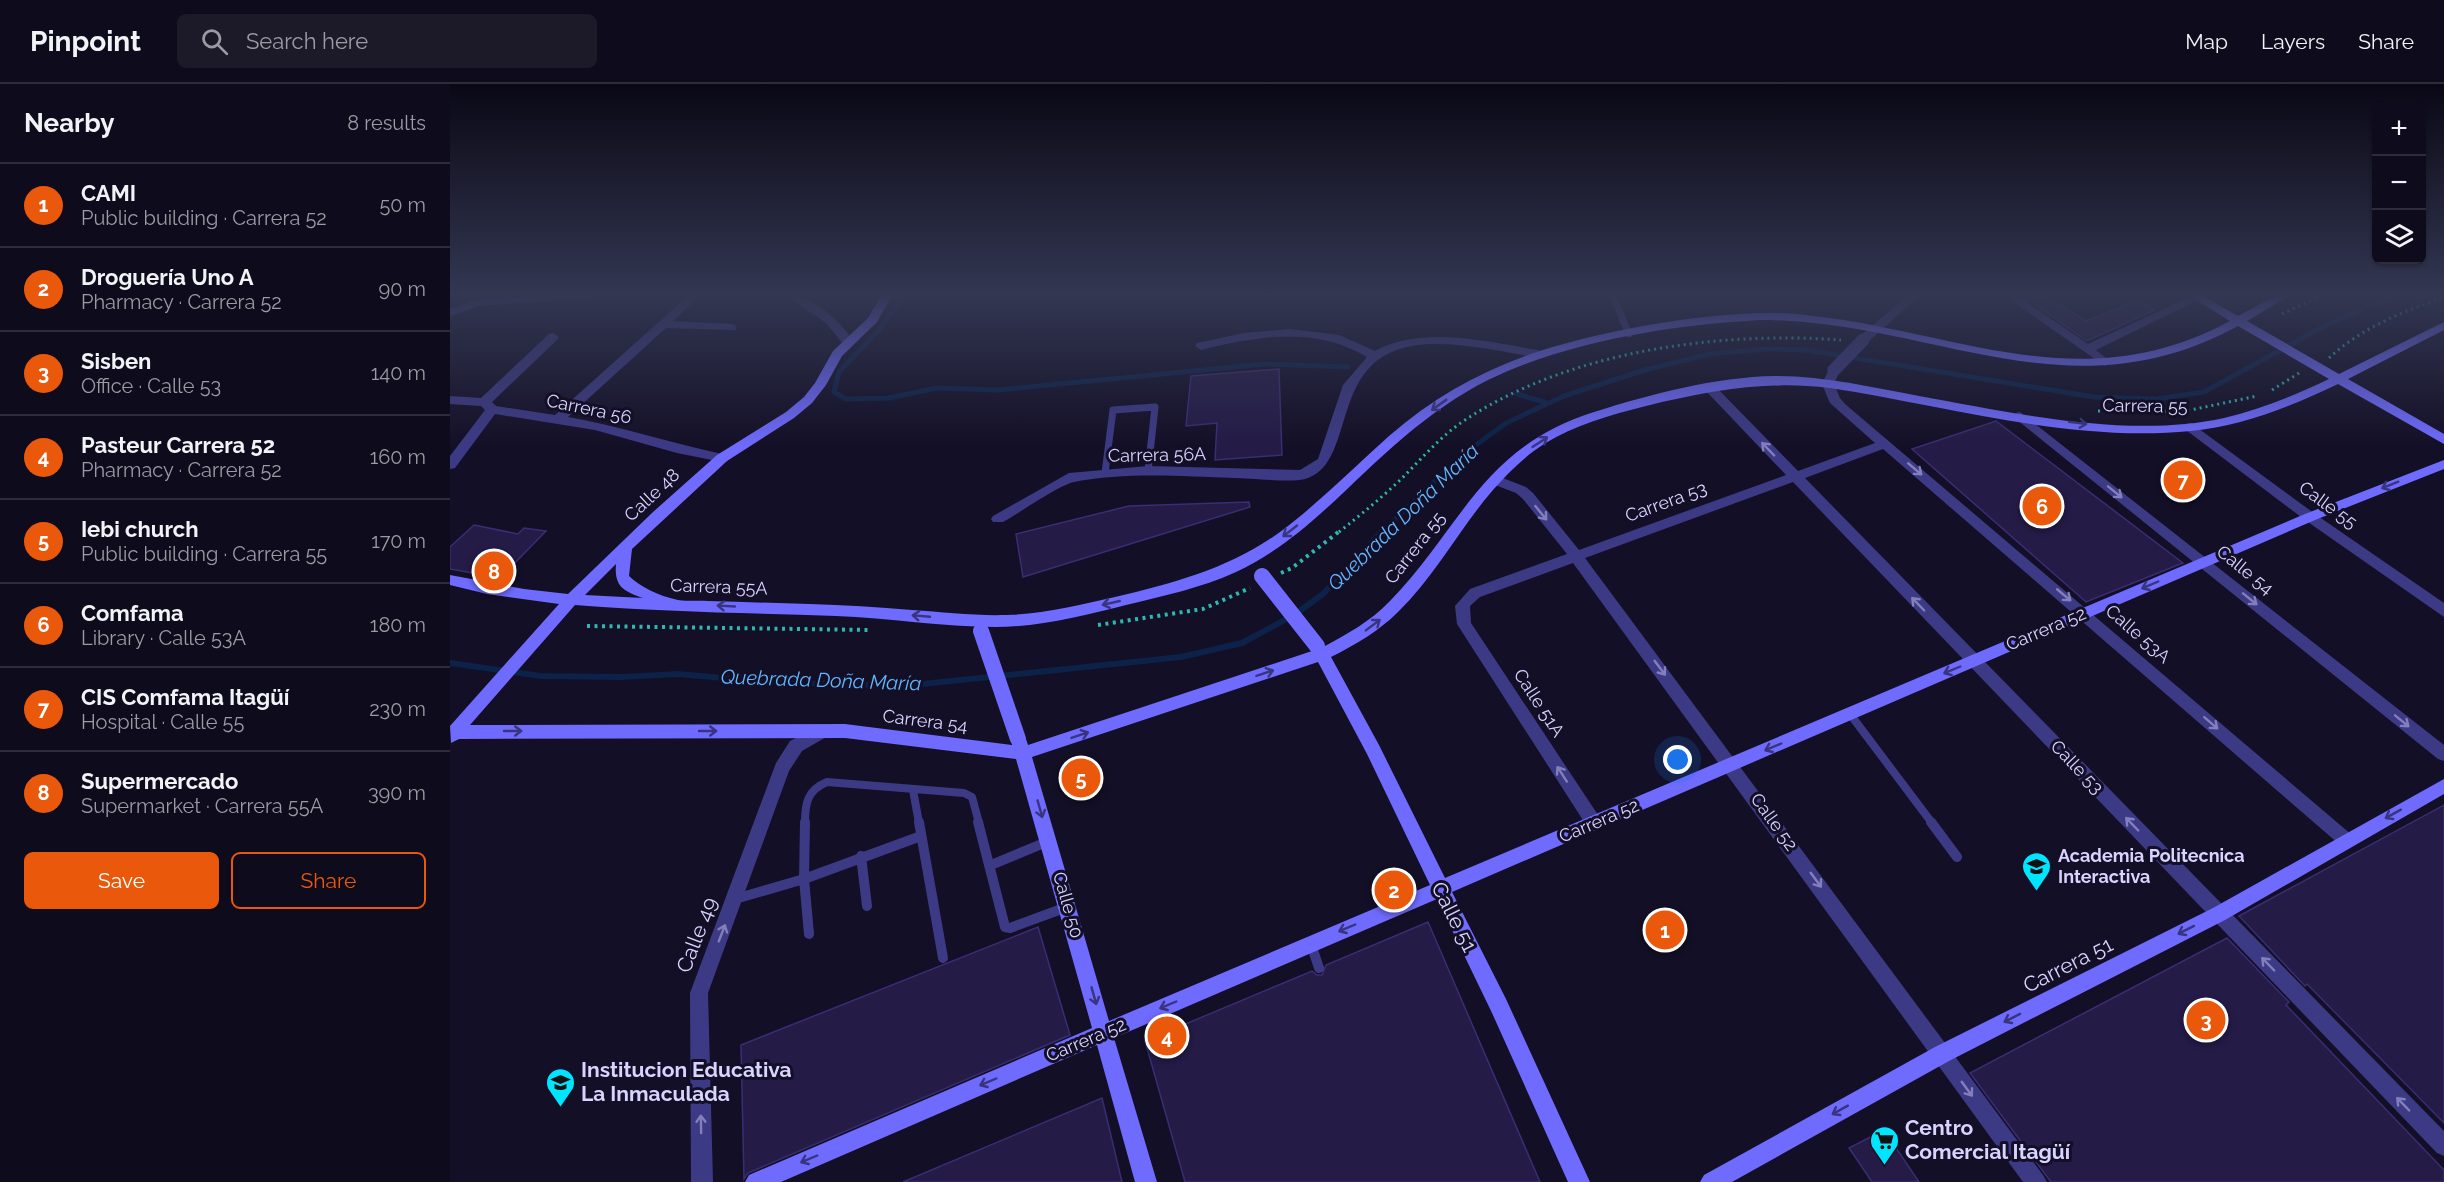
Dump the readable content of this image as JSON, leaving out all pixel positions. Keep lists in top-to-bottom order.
{
  "streets": {
    "street": [
      "Carrera 55",
      "Carrera 56",
      "Carrera 56A",
      "Calle 48",
      "Carrera 53",
      "Calle 55",
      "Calle 54",
      "Carrera 55A",
      "Carrera 52",
      "Calle 53A",
      "Calle 51A",
      "Carrera 54",
      "Calle 53",
      "Calle 52",
      "Calle 50",
      "Calle 51",
      "Calle 49",
      "Carrera 51"
    ]
  },
  "crossings": [
    ["Carrera 55", "Calle 55"],
    ["Carrera 55", "Calle 54"],
    ["Carrera 55", "Calle 53A"],
    ["Carrera 55", "Carrera 54"],
    ["Carrera 55", "Calle 53"],
    ["Carrera 55", "Calle 52"],
    ["Carrera 55", "Calle 50"],
    ["Carrera 55", "Calle 51"],
    ["Carrera 56", "Calle 48"],
    ["Calle 48", "Carrera 55A"],
    ["Calle 48", "Carrera 54"],
    ["Carrera 53", "Calle 53A"],
    ["Carrera 53", "Calle 51A"],
    ["Carrera 53", "Calle 53"],
    ["Carrera 53", "Calle 52"],
    ["Calle 55", "Carrera 52"],
    ["Calle 54", "Carrera 52"],
    ["Carrera 55A", "Calle 50"],
    ["Carrera 55A", "Calle 51"],
    ["Carrera 52", "Calle 53A"],
    ["Carrera 52", "Calle 51A"],
    ["Carrera 52", "Calle 53"],
    ["Carrera 52", "Calle 52"],
    ["Carrera 52", "Calle 50"],
    ["Carrera 52", "Calle 51"],
    ["Calle 53A", "Carrera 51"],
    ["Carrera 54", "Calle 50"],
    ["Carrera 54", "Calle 49"],
    ["Calle 53", "Carrera 51"],
    ["Calle 52", "Carrera 51"]
  ],
  "one_way": [
    "Carrera 55",
    "Calle 54",
    "Carrera 55A",
    "Carrera 52",
    "Calle 53A",
    "Calle 51A",
    "Carrera 54",
    "Calle 53",
    "Calle 52",
    "Calle 50",
    "Calle 49",
    "Carrera 51"
  ],
  "water": ["Quebrada Doña María"],
  "places": {
    "school or university": ["Academia Politecnica Interactiva", "Institucion Educativa La Inmaculada"],
    "supermarket": ["Centro Comercial Itagüí"]
  },
  "page": {
    "header": "Pinpoint",
    "search": "Search here",
    "nav": ["Map", "Layers", "Share"],
    "heading": ["Nearby", "8 results"],
    "map_buttons": ["+", "−"],
    "list": [
      {
        "mark": "1",
        "name": "CAMI",
        "note": "Public building · Carrera 52",
        "value": "50 m"
      },
      {
        "mark": "2",
        "name": "Droguería Uno A",
        "note": "Pharmacy · Carrera 52",
        "value": "90 m"
      },
      {
        "mark": "3",
        "name": "Sisben",
        "note": "Office · Calle 53",
        "value": "140 m"
      },
      {
        "mark": "4",
        "name": "Pasteur Carrera 52",
        "note": "Pharmacy · Carrera 52",
        "value": "160 m"
      },
      {
        "mark": "5",
        "name": "Iebi church",
        "note": "Public building · Carrera 55",
        "value": "170 m"
      },
      {
        "mark": "6",
        "name": "Comfama",
        "note": "Library · Calle 53A",
        "value": "180 m"
      },
      {
        "mark": "7",
        "name": "CIS Comfama Itagüí",
        "note": "Hospital · Calle 55",
        "value": "230 m"
      },
      {
        "mark": "8",
        "name": "Supermercado",
        "note": "Supermarket · Carrera 55A",
        "value": "390 m"
      }
    ],
    "pins": [
      "7",
      "6",
      "8",
      "5",
      "2",
      "1",
      "3",
      "4"
    ],
    "buttons": ["Save", "Share"]
  }
}
